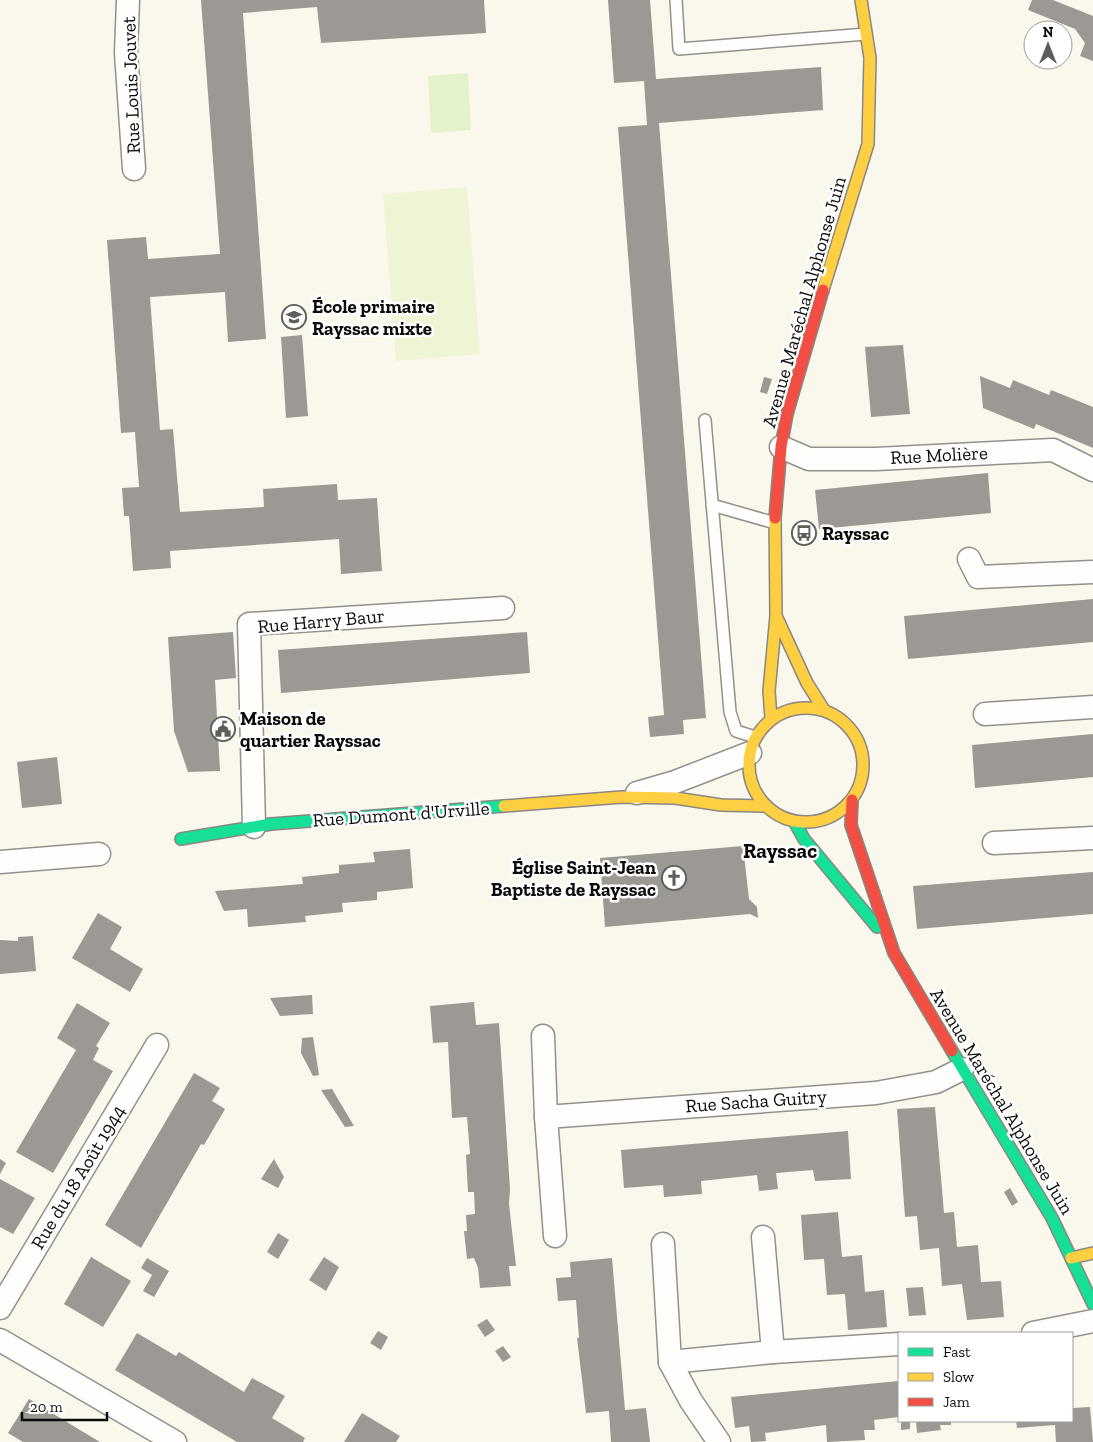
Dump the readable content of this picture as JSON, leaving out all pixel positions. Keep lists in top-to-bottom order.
{
  "streets": {
    "street": [
      "Rue Louis Jouvet",
      "Avenue Maréchal Alphonse Juin",
      "Rue Molière",
      "Rue Harry Baur",
      "Rue Dumont d'Urville",
      "Rue Sacha Guitry",
      "Rue du 18 Août 1944"
    ]
  },
  "crossings": [
    ["Avenue Maréchal Alphonse Juin", "Rue Molière"],
    ["Avenue Maréchal Alphonse Juin", "Rue Dumont d'Urville"],
    ["Avenue Maréchal Alphonse Juin", "Rue Sacha Guitry"],
    ["Rue Harry Baur", "Rue Dumont d'Urville"]
  ],
  "districts": ["Rayssac"],
  "places": {
    "school or university": ["École primaire Rayssac mixte"],
    "bus stop": ["Rayssac"],
    "public building": ["Maison de quartier Rayssac"],
    "church": ["Église Saint-Jean Baptiste de Rayssac"]
  },
  "legend": ["Fast", "Slow", "Jam"],
  "scale_bar": "20 m",
  "north": "top"
}
